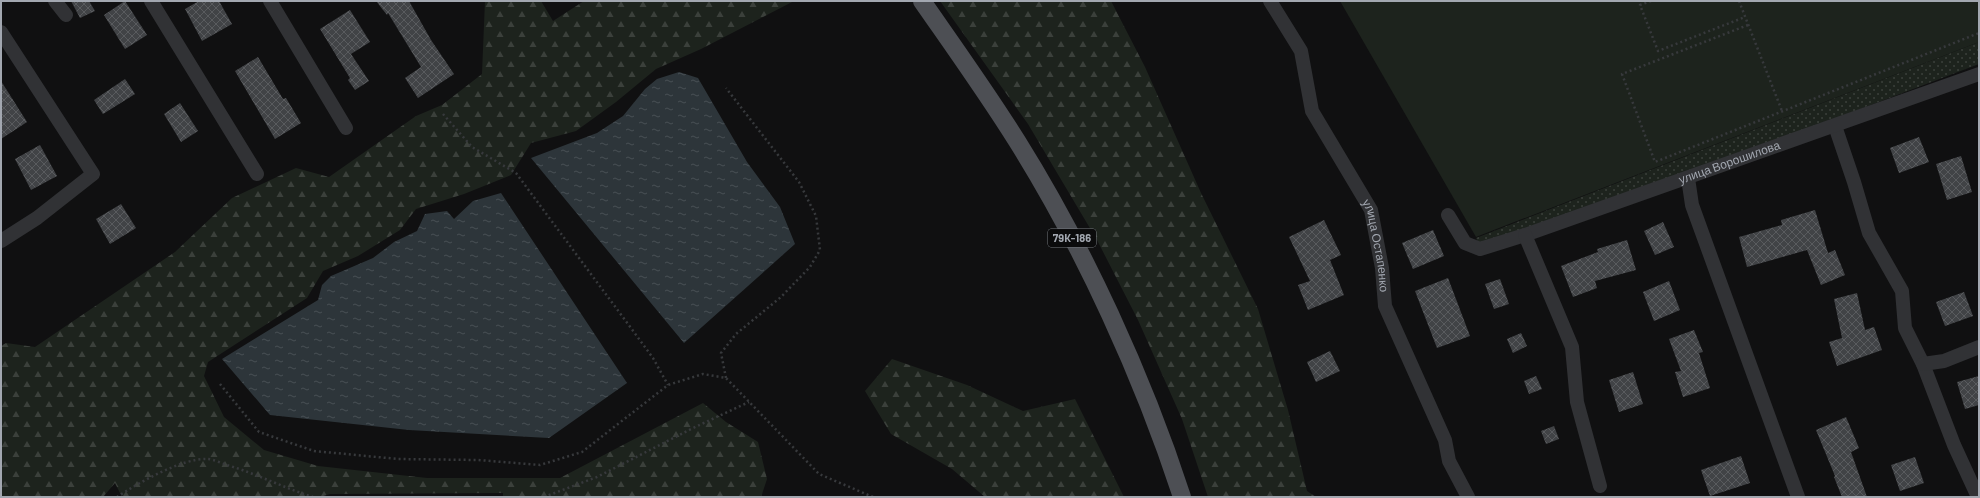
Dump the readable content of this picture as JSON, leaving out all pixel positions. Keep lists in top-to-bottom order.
{
  "streets": {
    "main road": ["79К-186"],
    "street": ["улица Ворошилова", "улица Остапенко"]
  }
}
